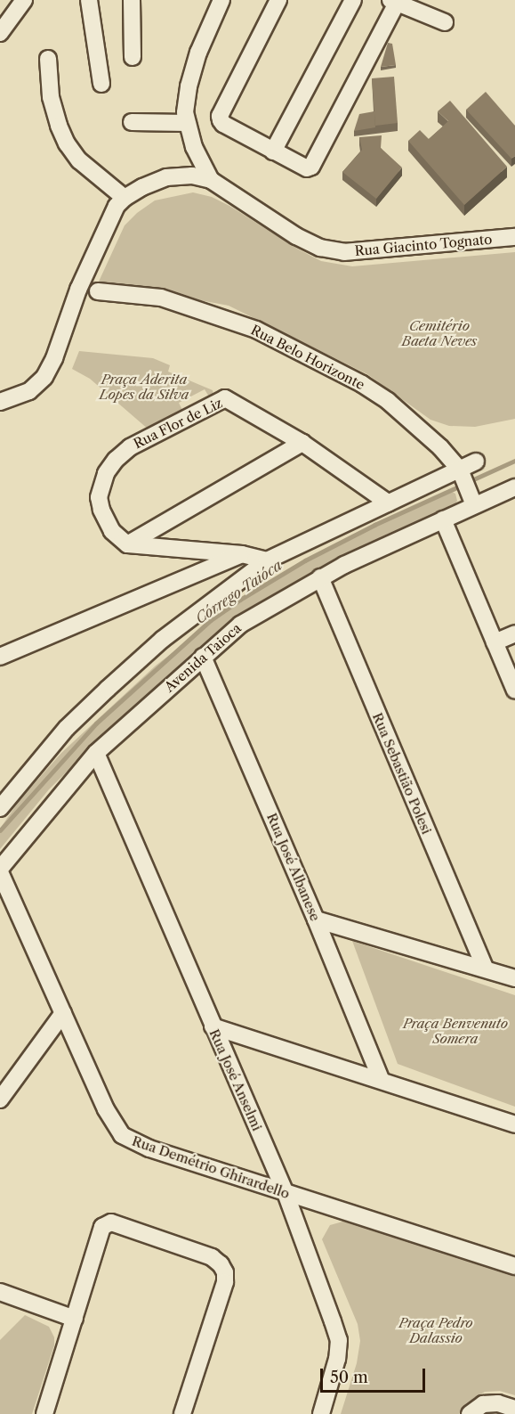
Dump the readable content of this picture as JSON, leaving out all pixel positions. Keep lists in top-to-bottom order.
{
  "streets": {
    "street": [
      "Rua Giacinto Tognato",
      "Rua Belo Horizonte",
      "Rua Flor de Liz",
      "Avenida Taioca",
      "Rua Sebastião Polesi",
      "Rua José Albanese",
      "Rua José Anselmi",
      "Rua Demétrio Ghirardello"
    ]
  },
  "crossings": [
    ["Rua Belo Horizonte", "Avenida Taioca"],
    ["Avenida Taioca", "Rua Sebastião Polesi"],
    ["Avenida Taioca", "Rua José Albanese"],
    ["Avenida Taioca", "Rua José Anselmi"],
    ["Avenida Taioca", "Rua Demétrio Ghirardello"],
    ["Rua José Anselmi", "Rua Demétrio Ghirardello"]
  ],
  "water": ["Córrego Taióca"],
  "parks": [
    "Cemitério Baeta Neves",
    "Praça Aderita Lopes da Silva",
    "Praça Benvenuto Somera",
    "Praça Pedro Dalassio"
  ],
  "scale_bar": "50 m"
}
